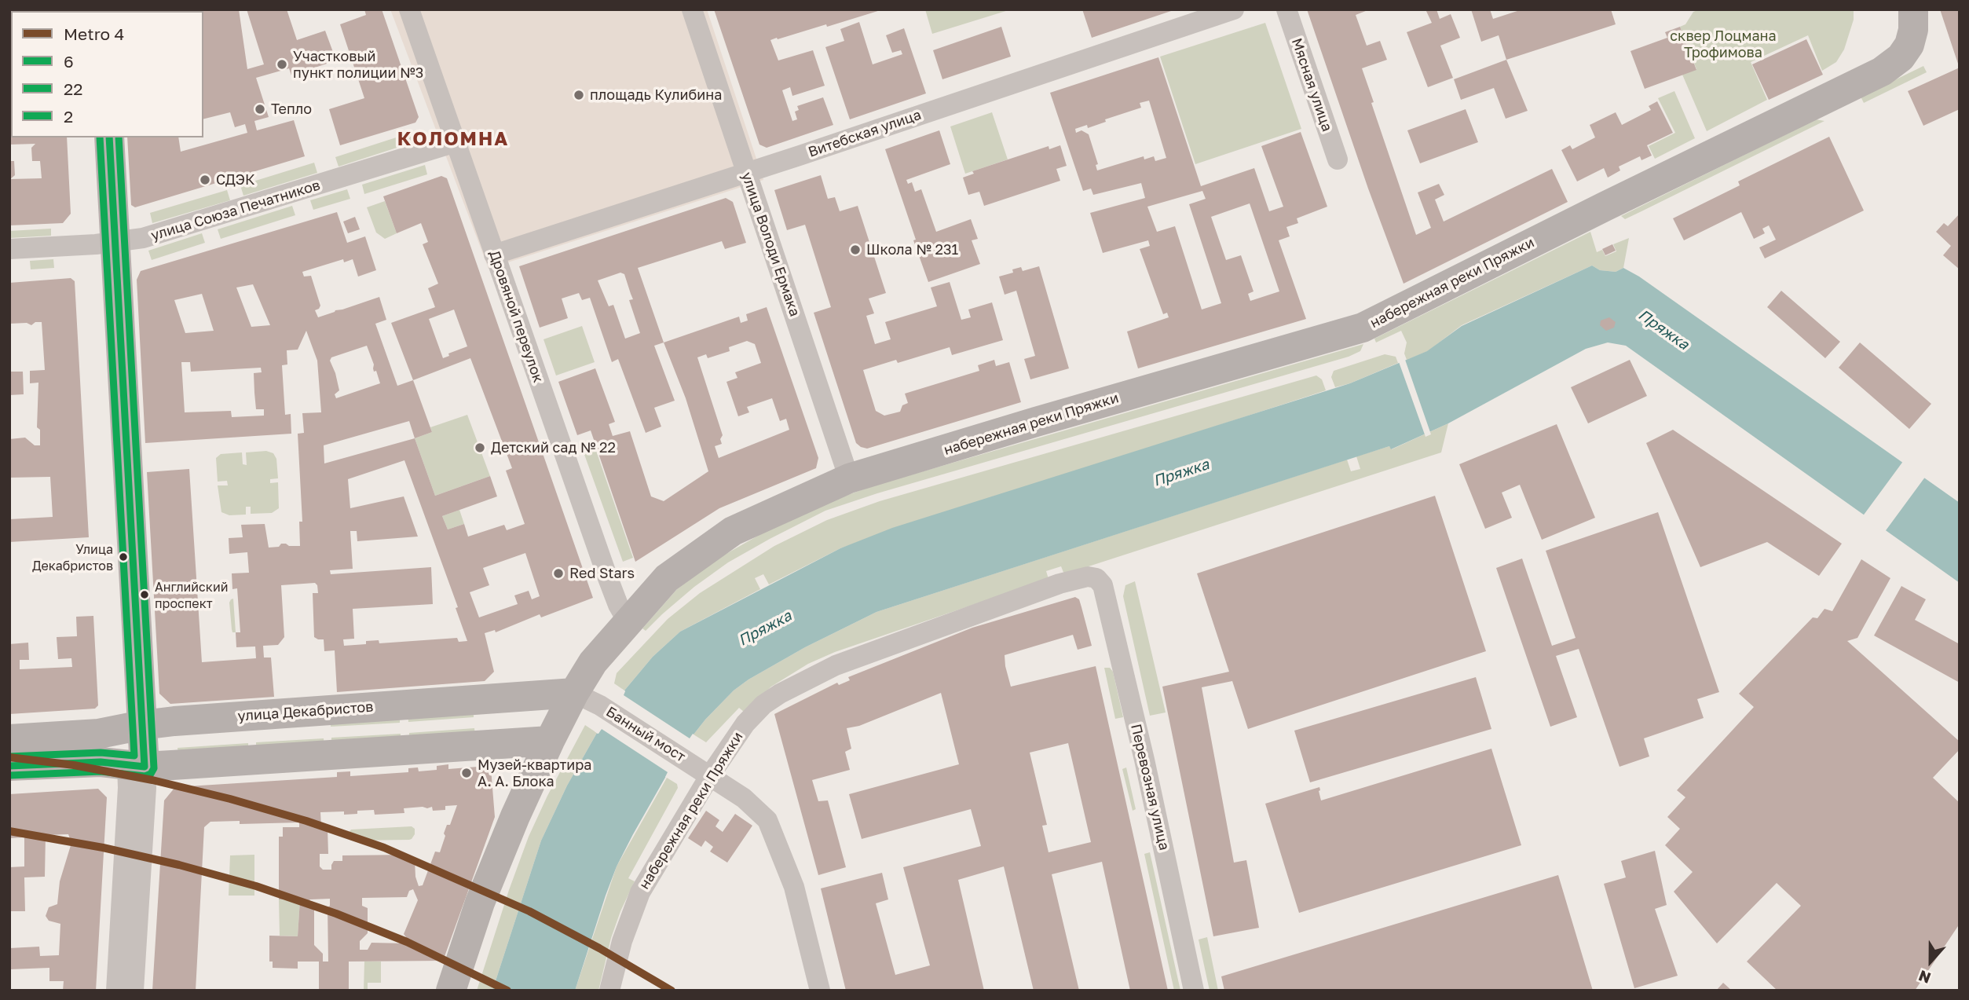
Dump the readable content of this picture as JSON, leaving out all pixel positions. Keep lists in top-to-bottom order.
{
  "streets": {
    "main road": ["набережная реки Пряжки", "улица Декабристов"],
    "street": [
      "Мясная улица",
      "Витебская улица",
      "улица Союза Печатников",
      "улица Володи Ермака",
      "Дровяной переулок",
      "Банный мост",
      "Перевозная улица"
    ]
  },
  "crossings": [
    ["Витебская улица", "улица Володи Ермака"],
    ["Витебская улица", "Дровяной переулок"],
    ["улица Союза Печатников", "Дровяной переулок"],
    ["улица Володи Ермака", "набережная реки Пряжки"],
    ["набережная реки Пряжки", "Дровяной переулок"],
    ["набережная реки Пряжки", "улица Декабристов"],
    ["набережная реки Пряжки", "Банный мост"],
    ["набережная реки Пряжки", "Перевозная улица"],
    ["улица Декабристов", "Банный мост"]
  ],
  "districts": ["КОЛОМНА"],
  "water": ["Пряжка"],
  "parks": ["сквер Лоцмана Трофимова"],
  "places": [
    "Участковый пункт полиции №3",
    "площадь Кулибина",
    "Тепло",
    "СДЭК",
    "Школа № 231",
    "Детский сад № 22",
    "Улица Декабристов",
    "Red Stars",
    "Английский проспект",
    "Музей-квартира А. А. Блока"
  ],
  "lines": [
    "transit line 6",
    "transit line 22",
    "transit line 2",
    "metro line 4"
  ],
  "legend": [
    "Metro 4",
    "6",
    "22",
    "2"
  ],
  "north": "bottom"
}
